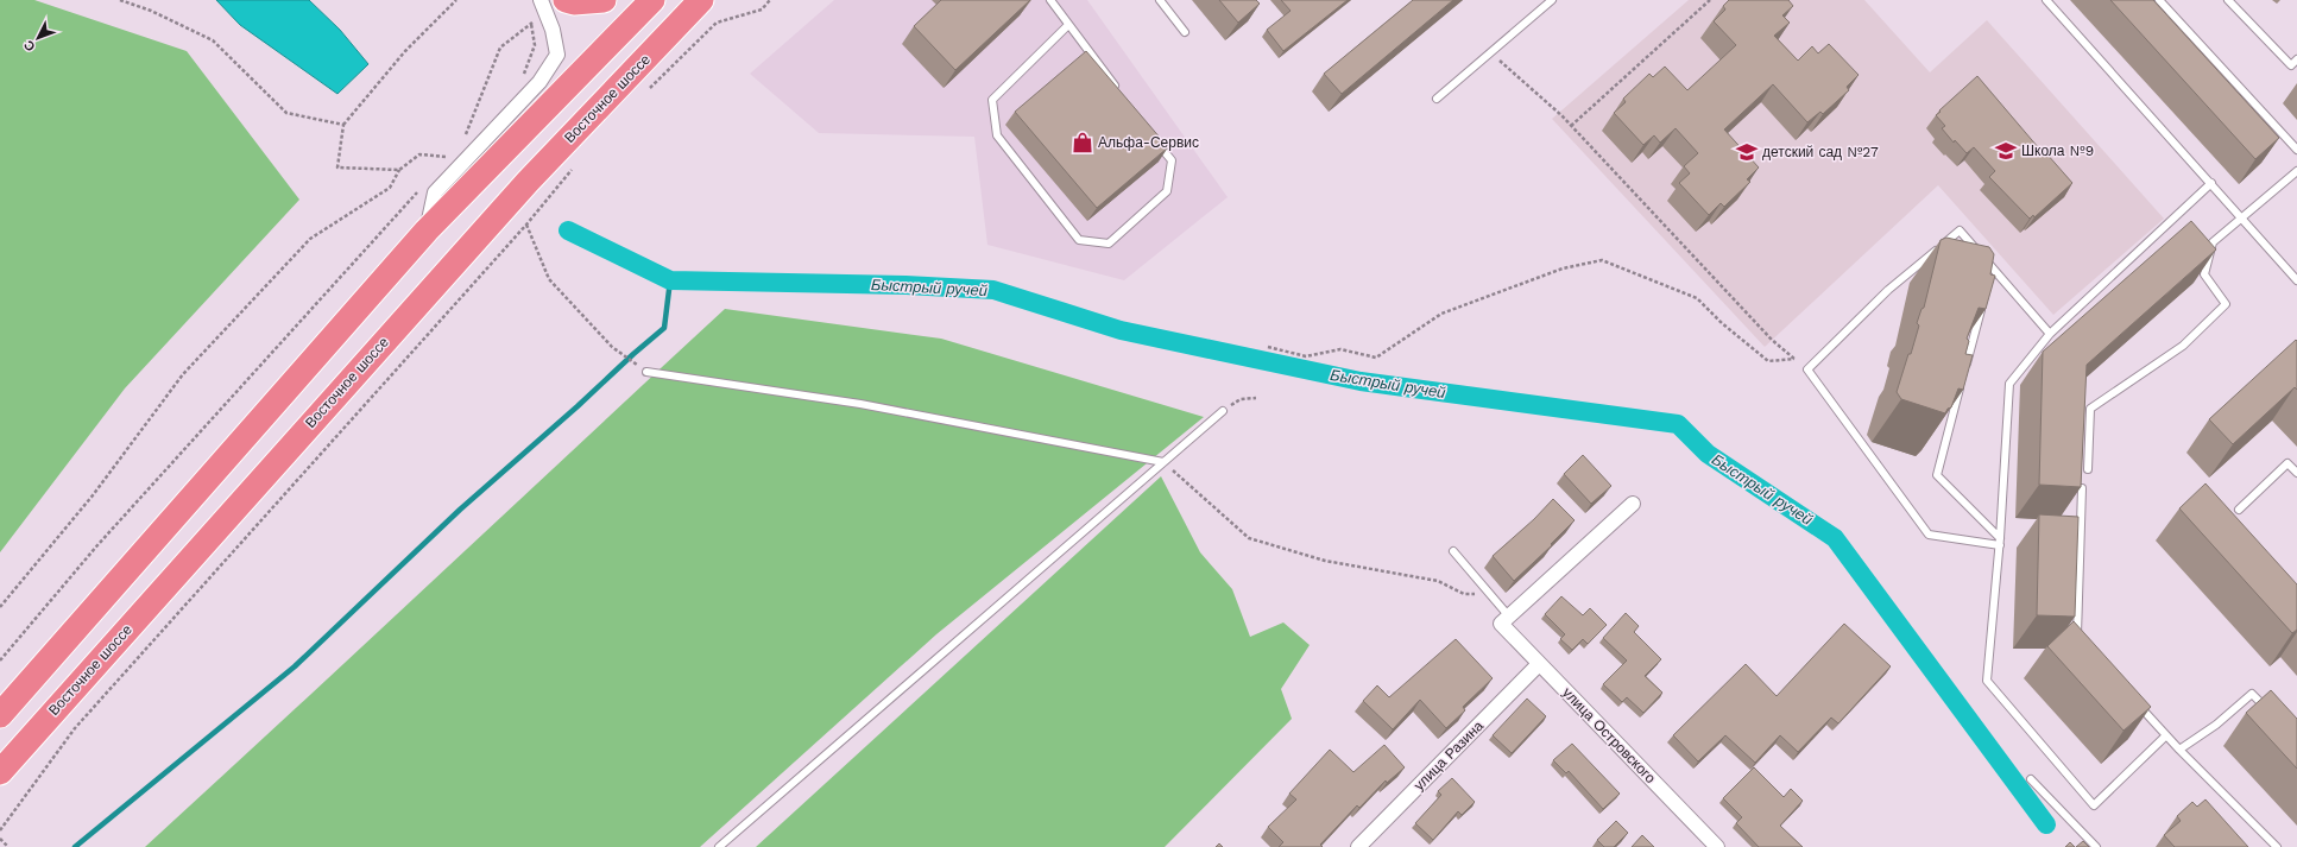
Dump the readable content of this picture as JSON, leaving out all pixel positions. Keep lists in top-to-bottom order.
{
  "streets": {
    "highway": ["Восточное шоссе"],
    "street": ["улица Островского", "улица Разина"]
  },
  "crossings": [
    ["улица Островского", "улица Разина"]
  ],
  "water": ["Быстрый ручей"],
  "places": {
    "shop": ["Альфа-Сервис"],
    "school or university": ["Школа №9", "детский сад №27"]
  },
  "north": "bottom left"
}
